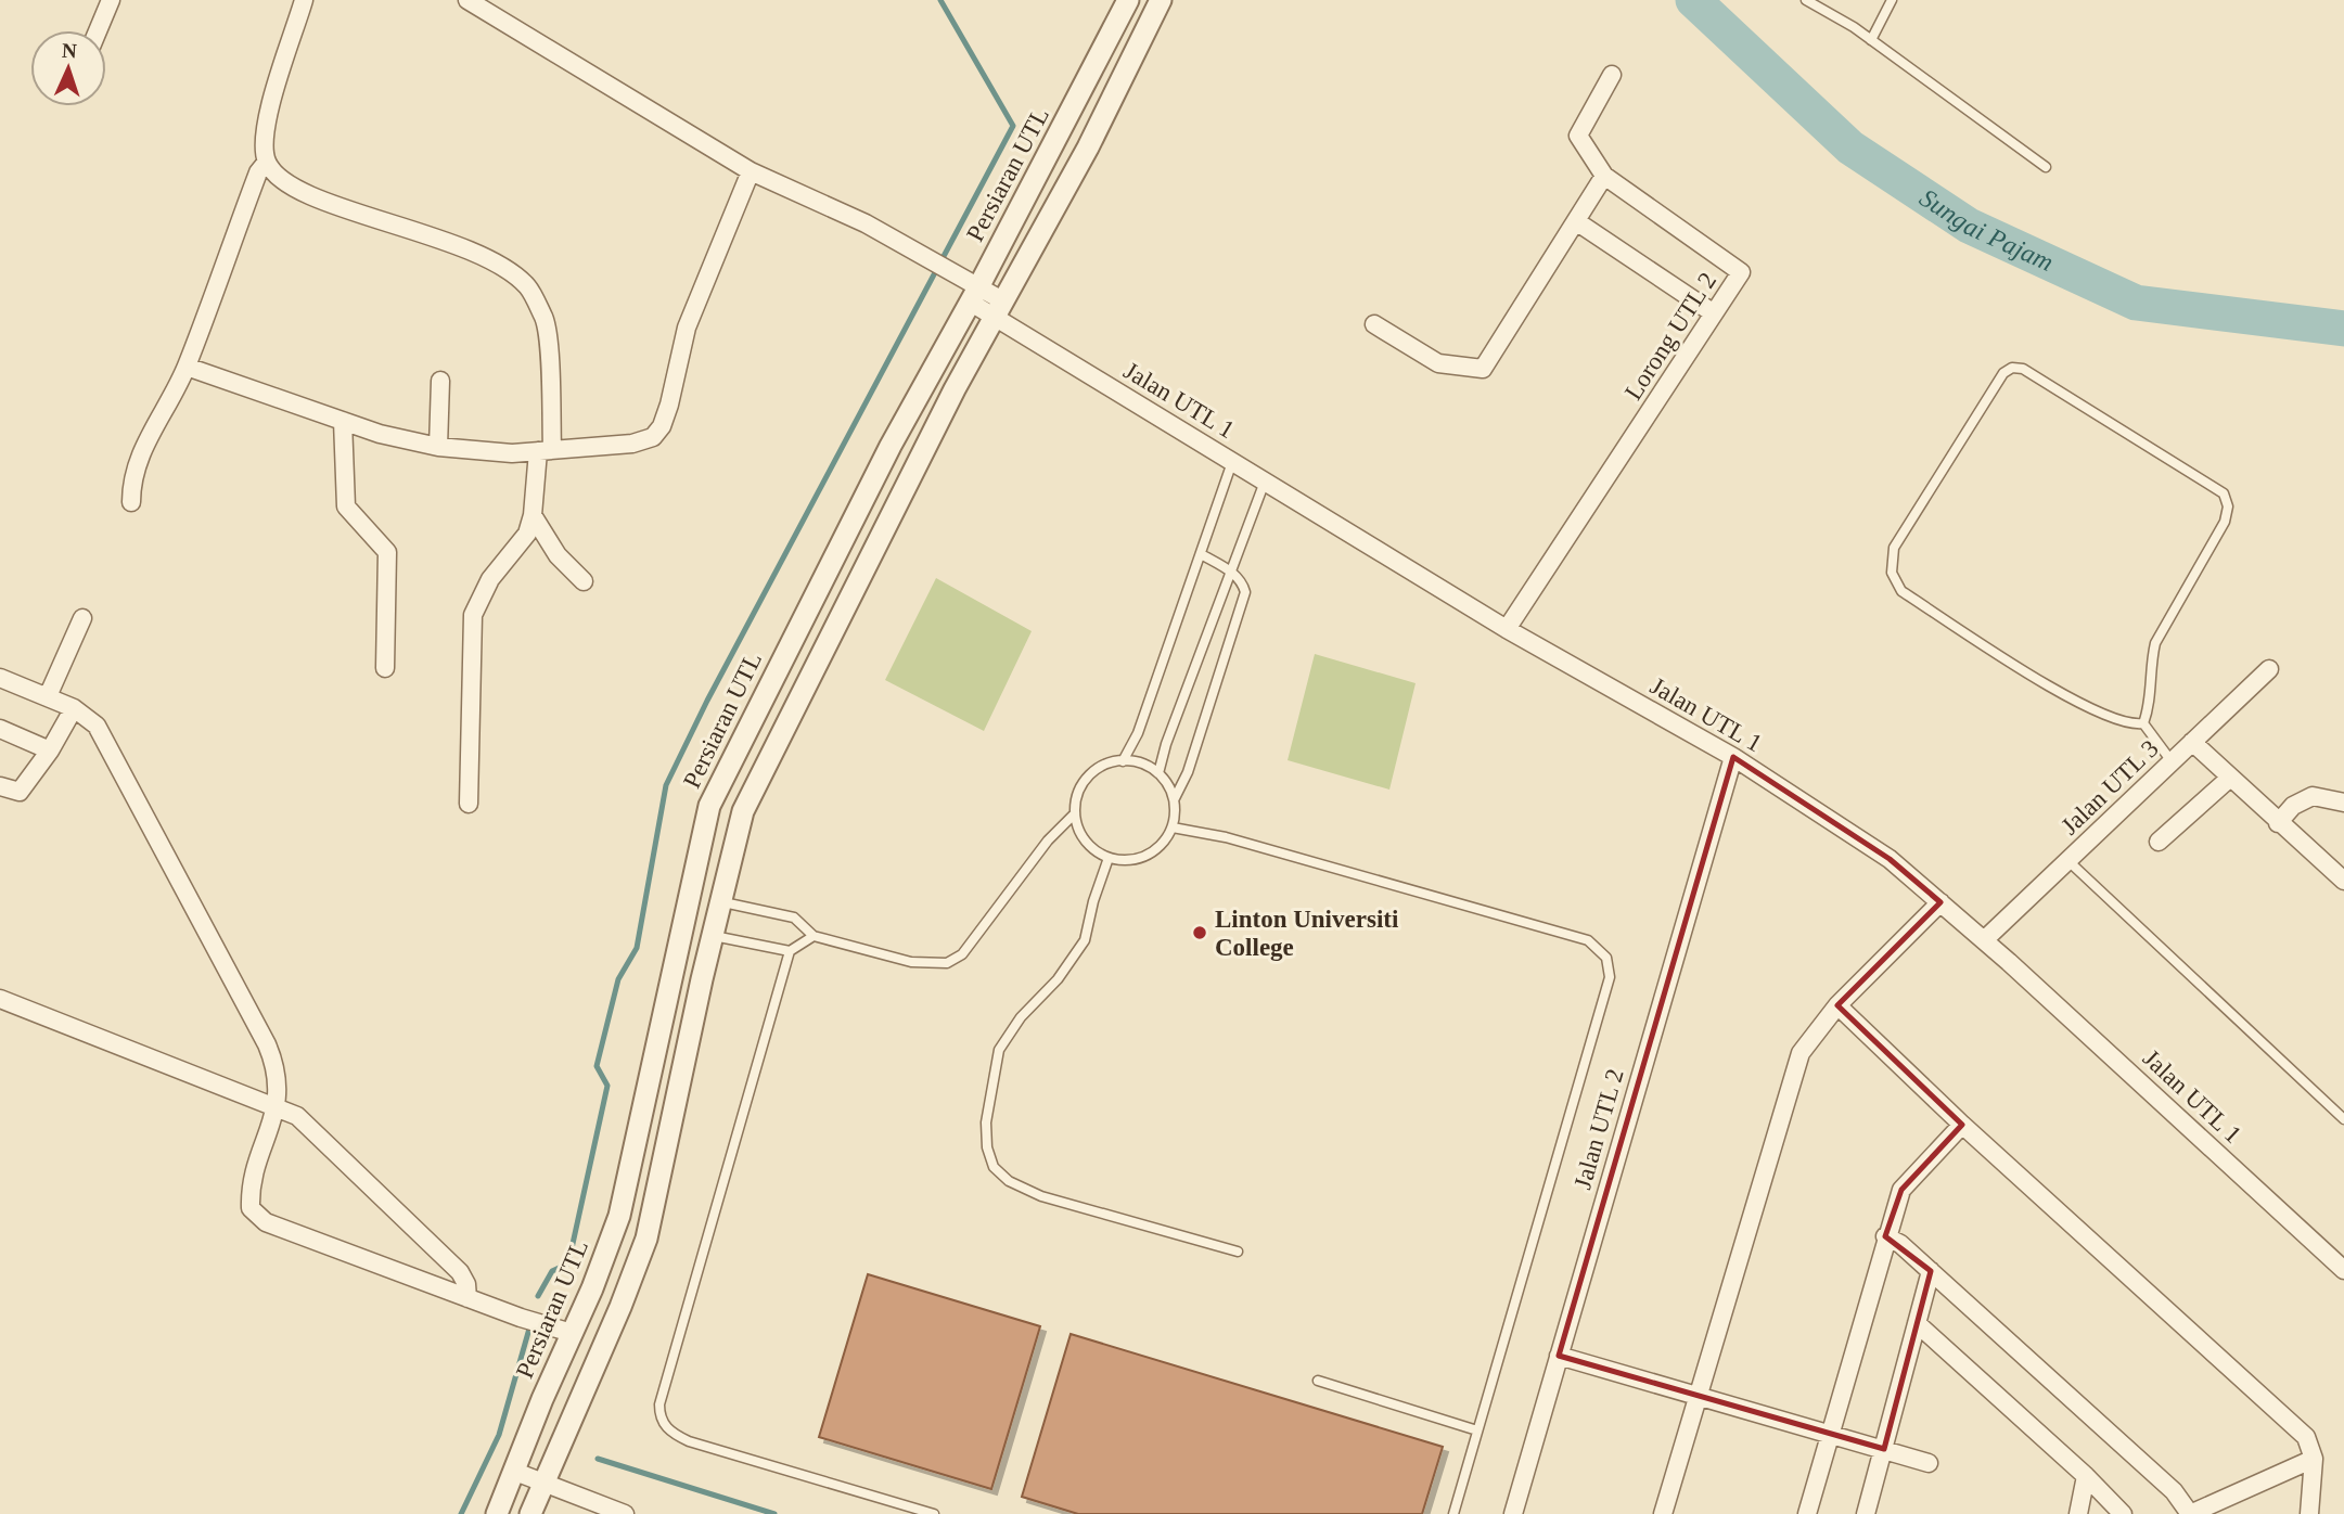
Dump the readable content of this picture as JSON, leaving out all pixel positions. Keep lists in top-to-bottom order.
{
  "streets": {
    "street": [
      "Persiaran UTL",
      "Lorong UTL 2",
      "Jalan UTL 1",
      "Jalan UTL 3",
      "Jalan UTL 2"
    ]
  },
  "crossings": [
    ["Persiaran UTL", "Jalan UTL 1"],
    ["Lorong UTL 2", "Jalan UTL 1"],
    ["Jalan UTL 1", "Jalan UTL 3"],
    ["Jalan UTL 1", "Jalan UTL 2"]
  ],
  "water": ["Sungai Pajam"],
  "places": ["Linton Universiti College"],
  "north": "top"
}
